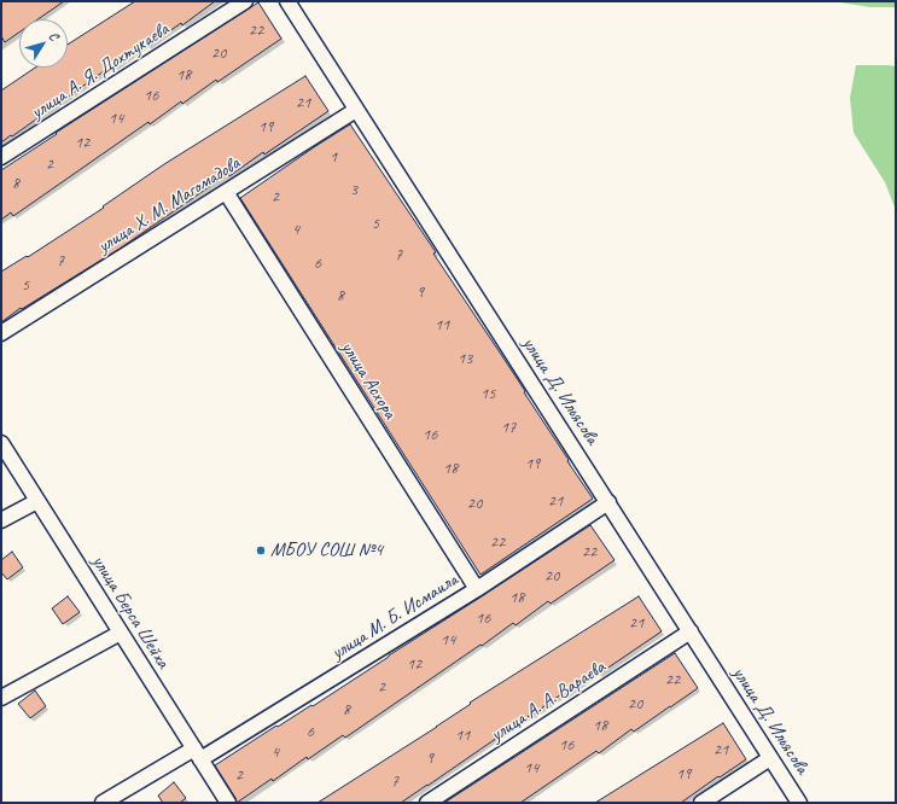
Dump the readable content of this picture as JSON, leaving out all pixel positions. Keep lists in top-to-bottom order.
{
  "streets": {
    "street": [
      "улица А. Я. Дохтукаева",
      "улица Х. М. Магомадова",
      "улица Асхора",
      "улица Д. Ильясова",
      "улица Берса Шейха",
      "улица М. Б. Исмаила",
      "улица А. А. Вараева"
    ]
  },
  "crossings": [
    ["улица Х. М. Магомадова", "улица Асхора"],
    ["улица Х. М. Магомадова", "улица Д. Ильясова"],
    ["улица Асхора", "улица М. Б. Исмаила"],
    ["улица Д. Ильясова", "улица М. Б. Исмаила"],
    ["улица Д. Ильясова", "улица А. А. Вараева"],
    ["улица Берса Шейха", "улица М. Б. Исмаила"]
  ],
  "places": ["МБОУ СОШ №4"],
  "house_numbers": [
    "22",
    "20",
    "18",
    "16",
    "21",
    "14",
    "19",
    "12",
    "1",
    "2",
    "8",
    "3",
    "2",
    "5",
    "4",
    "7",
    "7",
    "6",
    "5",
    "9",
    "8",
    "11",
    "13",
    "15",
    "17",
    "16",
    "19",
    "18",
    "21",
    "20",
    "22",
    "22",
    "20",
    "18",
    "16",
    "21",
    "14",
    "12",
    "22",
    "2",
    "20",
    "8",
    "18",
    "6",
    "11",
    "16",
    "21",
    "4",
    "9",
    "14",
    "19",
    "2",
    "7"
  ],
  "north": "top right"
}
